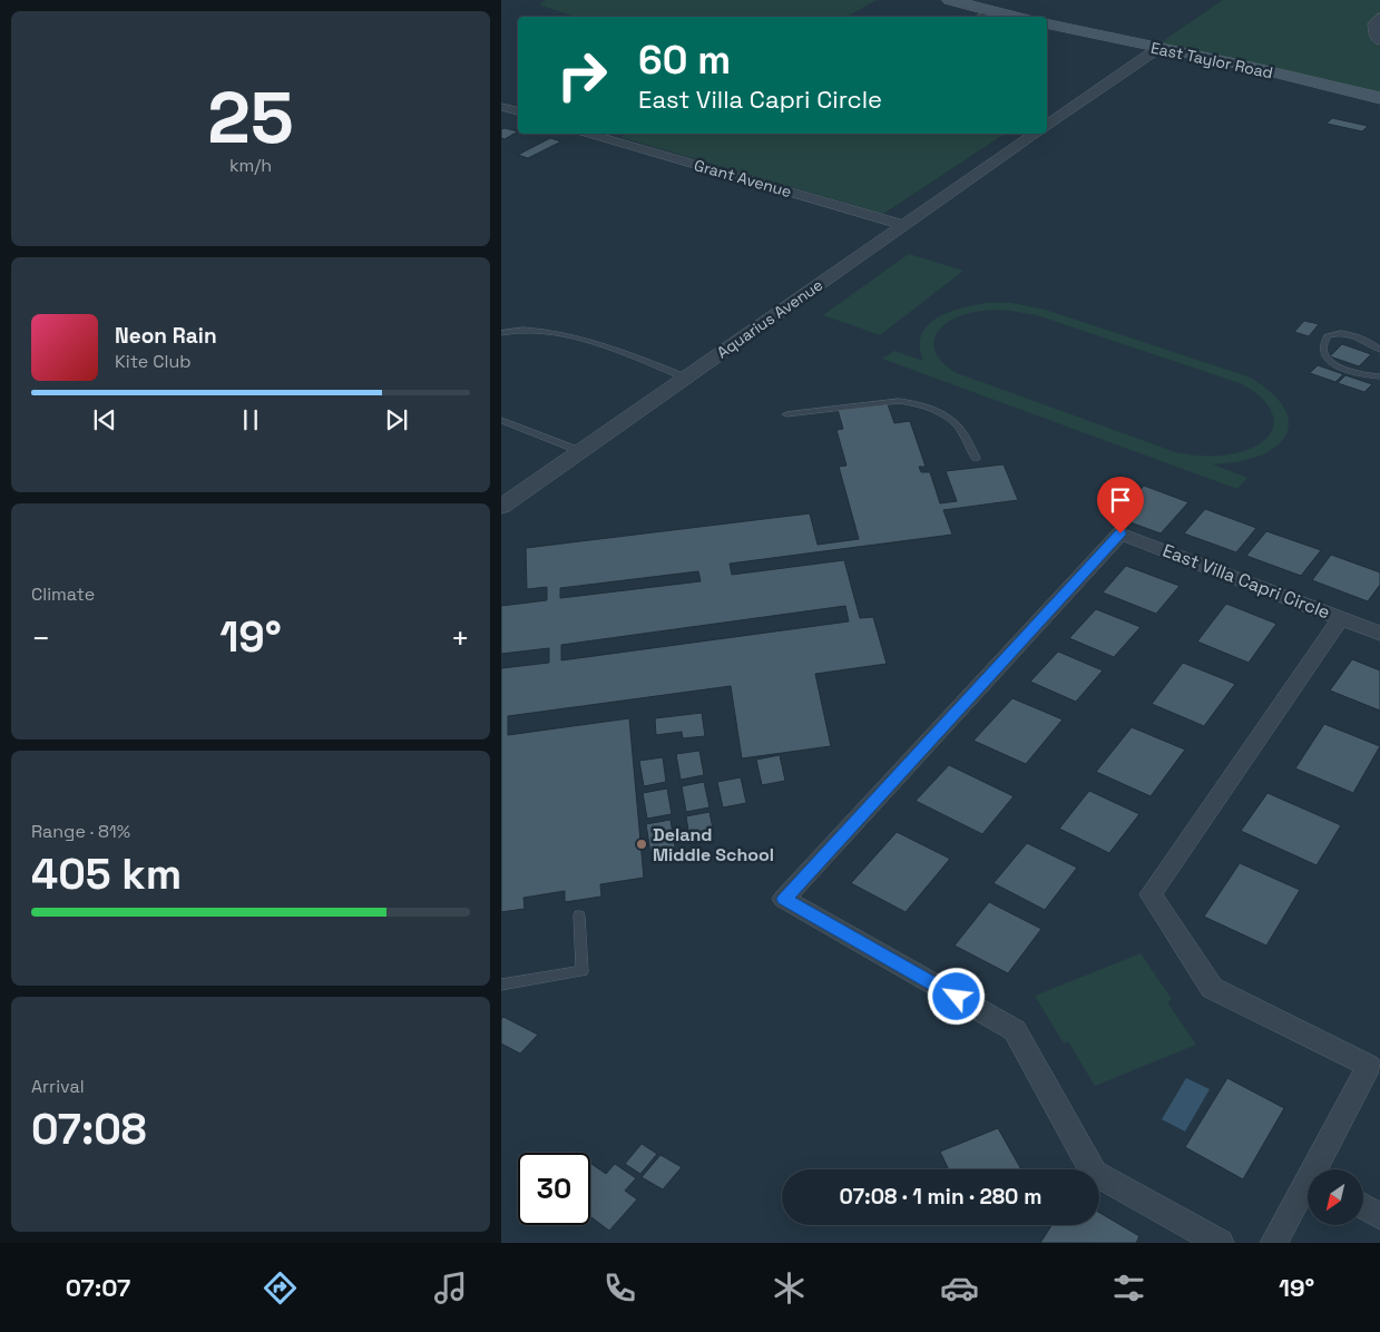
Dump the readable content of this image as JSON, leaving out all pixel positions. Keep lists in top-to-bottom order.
{
  "streets": {
    "main road": ["East Taylor Road"],
    "street": ["Grant Avenue", "Aquarius Avenue", "East Villa Capri Circle"]
  },
  "crossings": [
    ["East Taylor Road", "Aquarius Avenue"],
    ["Grant Avenue", "Aquarius Avenue"]
  ],
  "places": ["Deland Middle School"],
  "north": "bottom left",
  "page": {
    "tile": [
      ["25", "km/h"],
      "Climate",
      ["Range · 81%", "405 km"],
      ["Arrival", "07:08"]
    ],
    "turn": ["60 m", "East Villa Capri Circle"],
    "song": ["Neon Rain", "Kite Club"],
    "heat": ["−", "19°", "+"],
    "limit": "30",
    "trip": "07:08 · 1 min · 280 m",
    "tabs": ["07:07", "19°"]
  }
}
